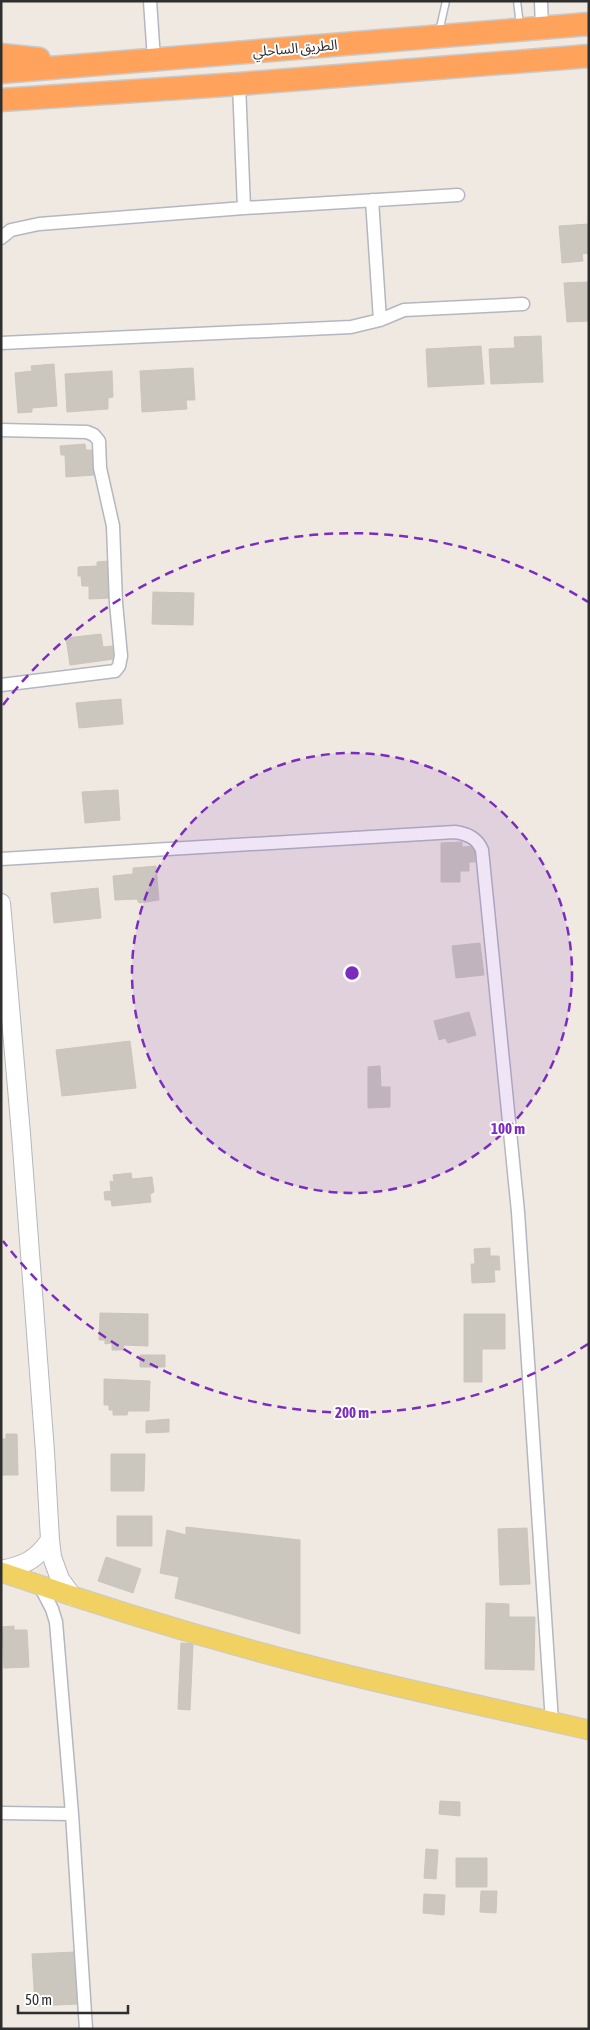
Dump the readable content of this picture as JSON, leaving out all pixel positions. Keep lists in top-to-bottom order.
{
  "streets": {
    "highway": ["الطريق الساحلي"]
  },
  "scale_bar": "50 m",
  "rings": ["100 m", "200 m"]
}
